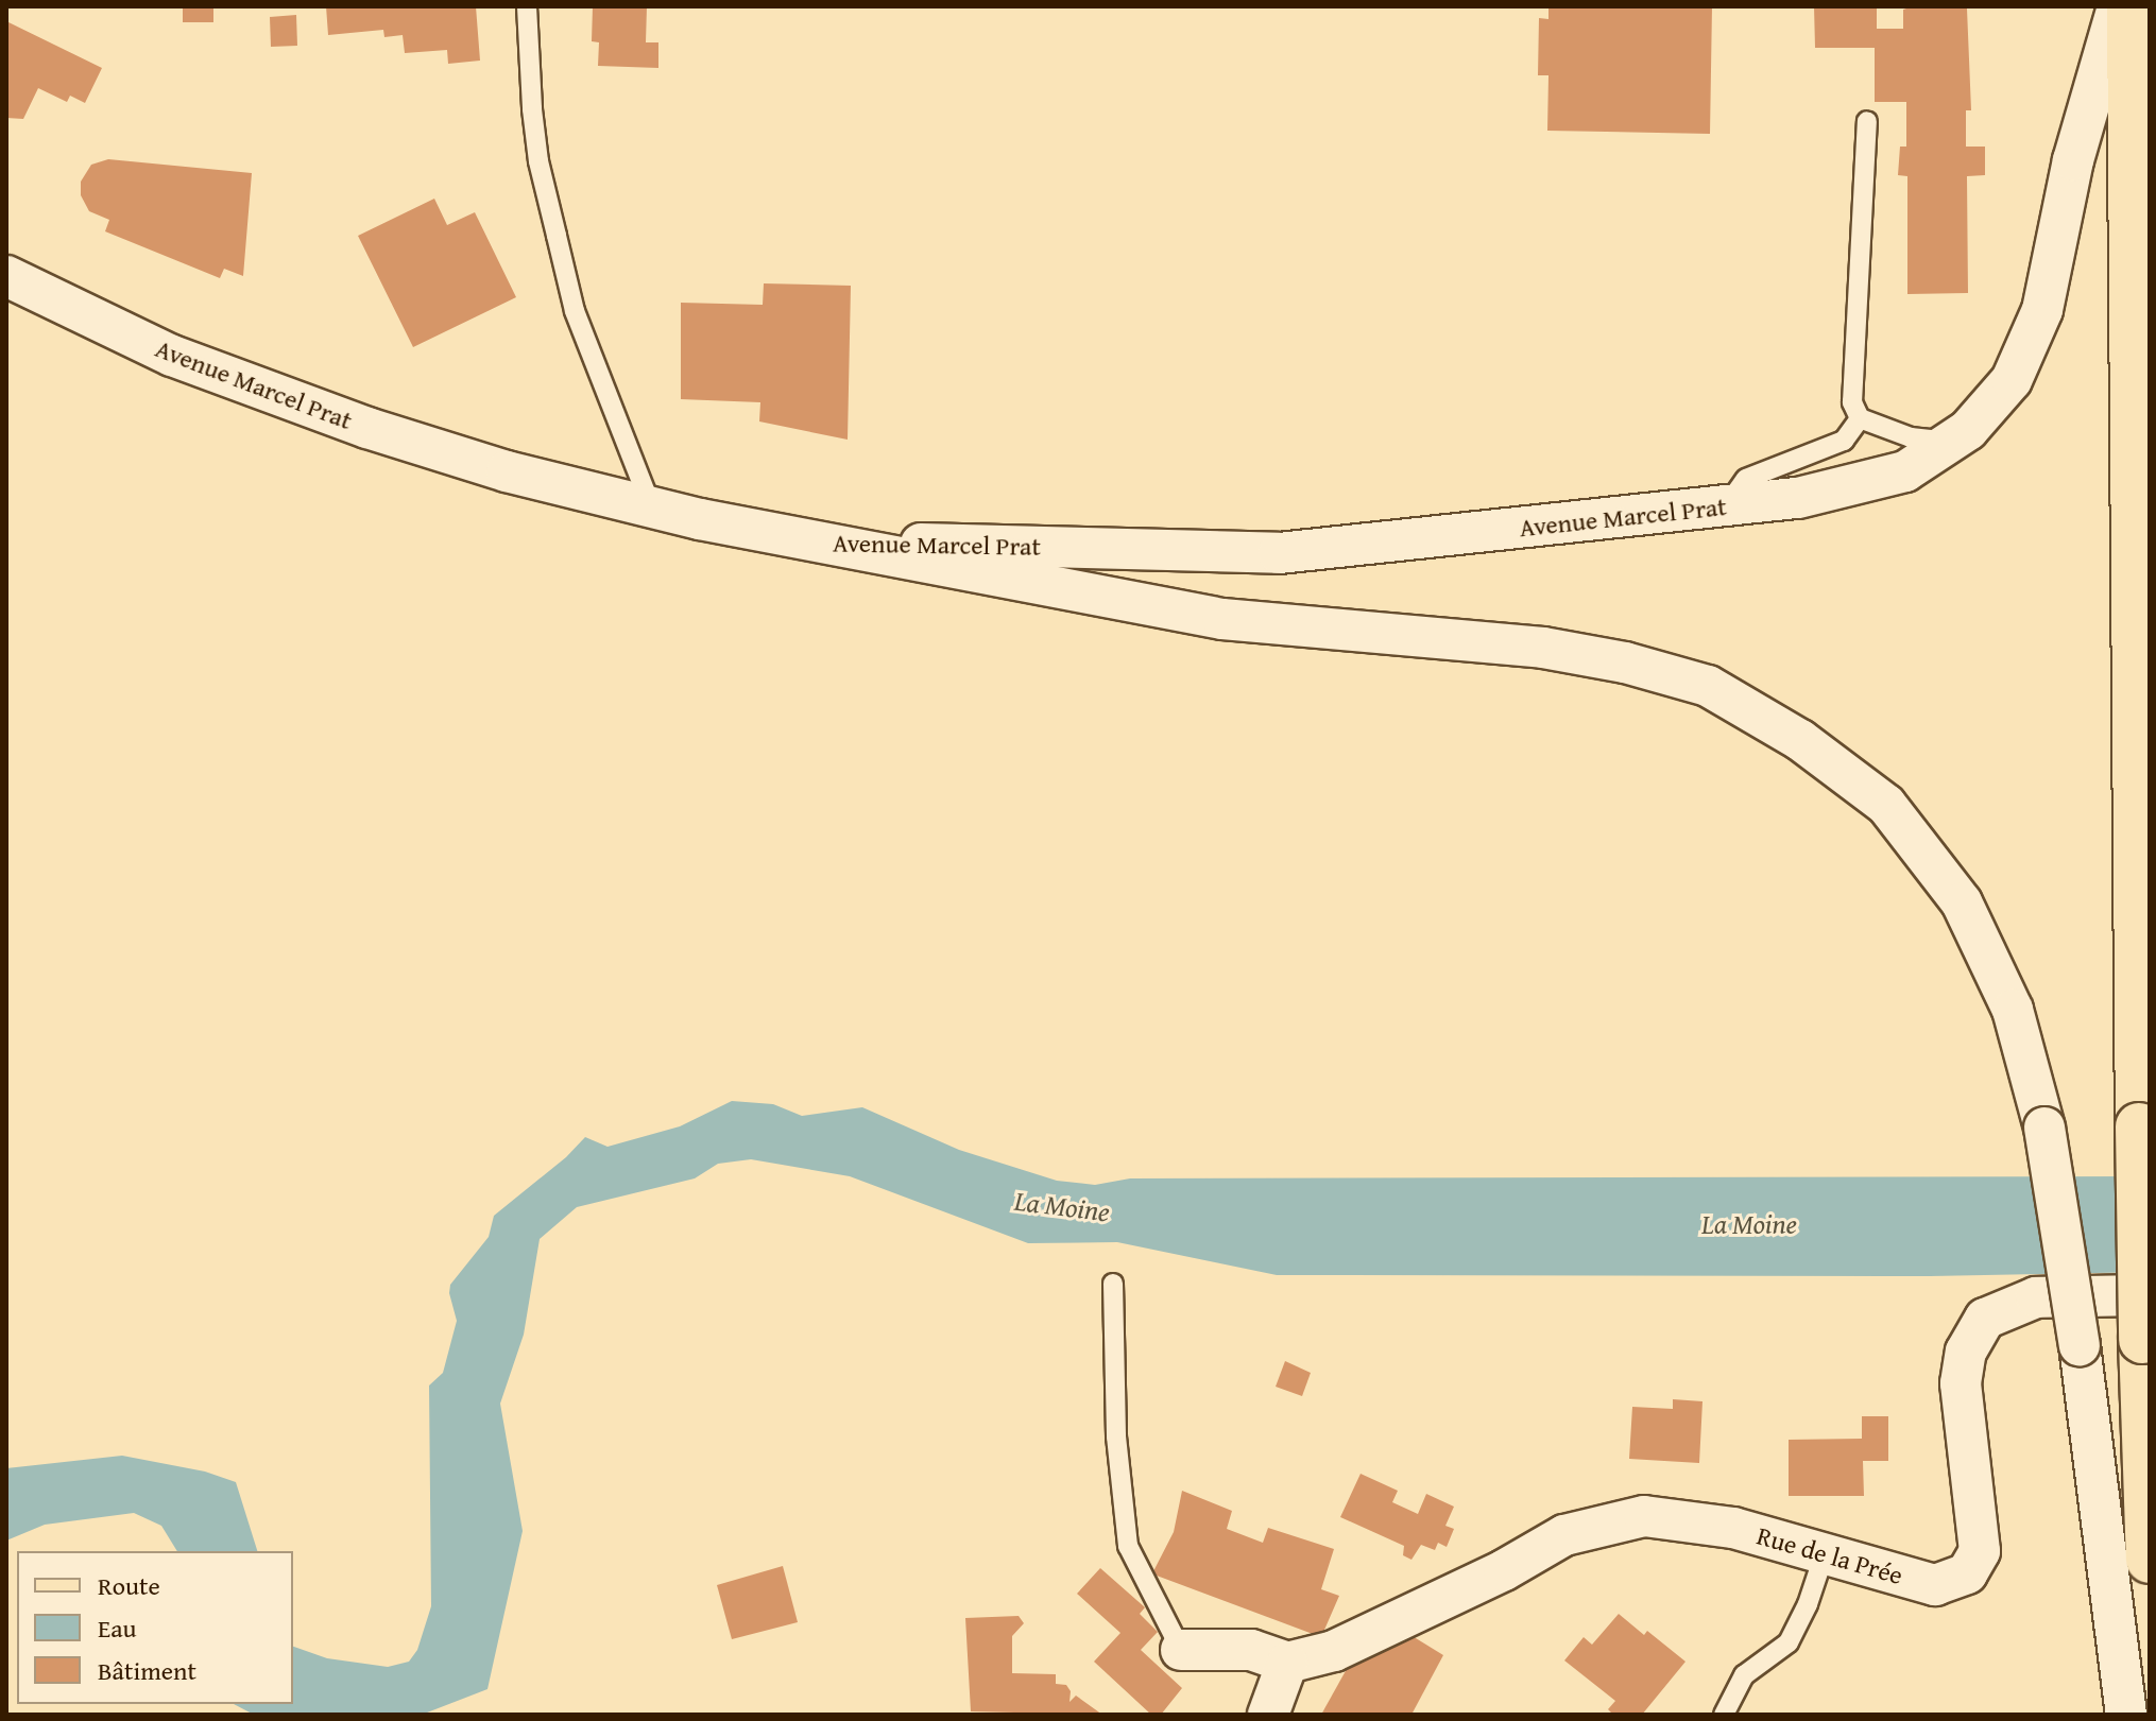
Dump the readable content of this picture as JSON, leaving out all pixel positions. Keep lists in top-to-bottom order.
{
  "streets": {
    "street": ["Avenue Marcel Prat", "Rue de la Prée"]
  },
  "water": ["La Moine"],
  "legend": ["Route", "Eau", "Bâtiment"]
}
